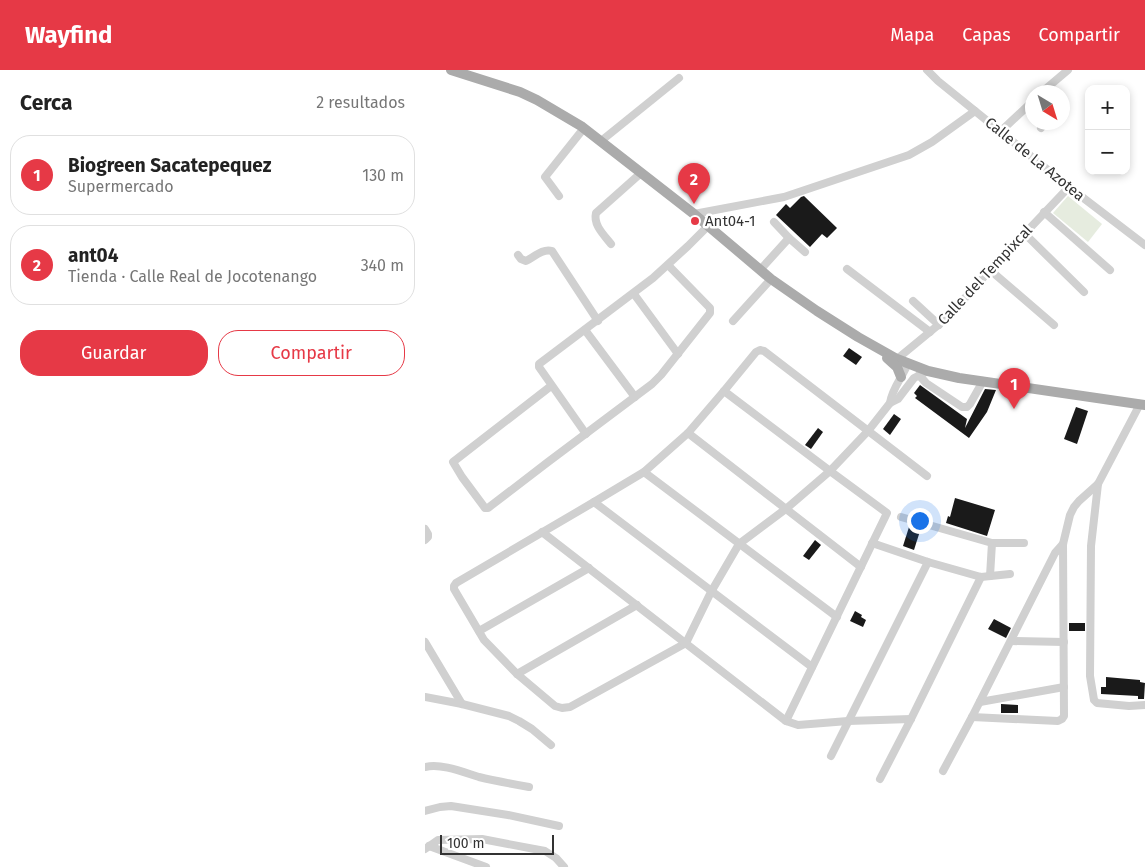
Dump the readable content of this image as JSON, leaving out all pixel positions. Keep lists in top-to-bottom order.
{
  "streets": {
    "street": ["Calle de La Azotea", "Calle del Tempixcal"]
  },
  "crossings": [
    ["Calle de La Azotea", "Calle del Tempixcal"]
  ],
  "places": ["Ant04-1"],
  "scale_bar": "100 m",
  "north": "bottom right",
  "page": {
    "header": "Wayfind",
    "nav": ["Mapa", "Capas", "Compartir"],
    "heading": ["Cerca", "2 resultados"],
    "map_buttons": ["+", "−"],
    "list": [
      {
        "mark": "1",
        "name": "Biogreen Sacatepequez",
        "note": "Supermercado",
        "value": "130 m"
      },
      {
        "mark": "2",
        "name": "ant04",
        "note": "Tienda · Calle Real de Jocotenango",
        "value": "340 m"
      }
    ],
    "pins": ["2", "1"],
    "buttons": ["Guardar", "Compartir"],
    "scale": "100 m"
  }
}
